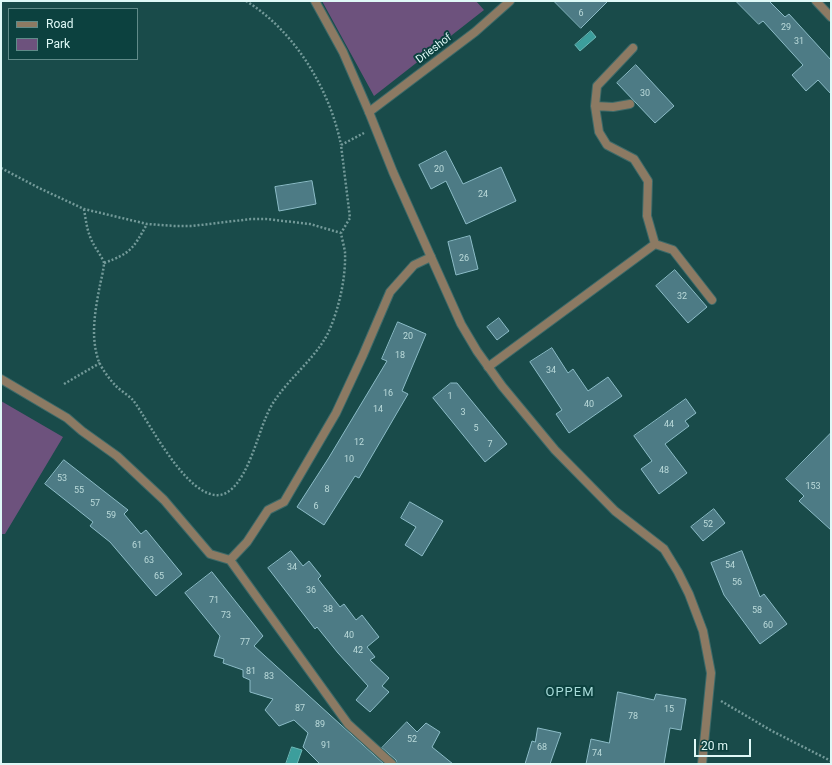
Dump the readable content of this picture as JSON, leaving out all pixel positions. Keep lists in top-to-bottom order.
{
  "streets": {
    "street": ["Drieshof"]
  },
  "districts": ["OPPEM"],
  "house_numbers": [
    "6",
    "29",
    "31",
    "30",
    "20",
    "24",
    "26",
    "32",
    "20",
    "18",
    "34",
    "16",
    "1",
    "40",
    "14",
    "3",
    "44",
    "5",
    "12",
    "7",
    "10",
    "48",
    "53",
    "153",
    "8",
    "55",
    "57",
    "6",
    "59",
    "52",
    "61",
    "63",
    "54",
    "34",
    "65",
    "56",
    "36",
    "71",
    "38",
    "58",
    "73",
    "60",
    "40",
    "77",
    "42",
    "81",
    "83",
    "87",
    "15",
    "78",
    "89",
    "52",
    "91",
    "68",
    "74"
  ],
  "legend": ["Road", "Park"],
  "scale_bar": "20 m"
}
